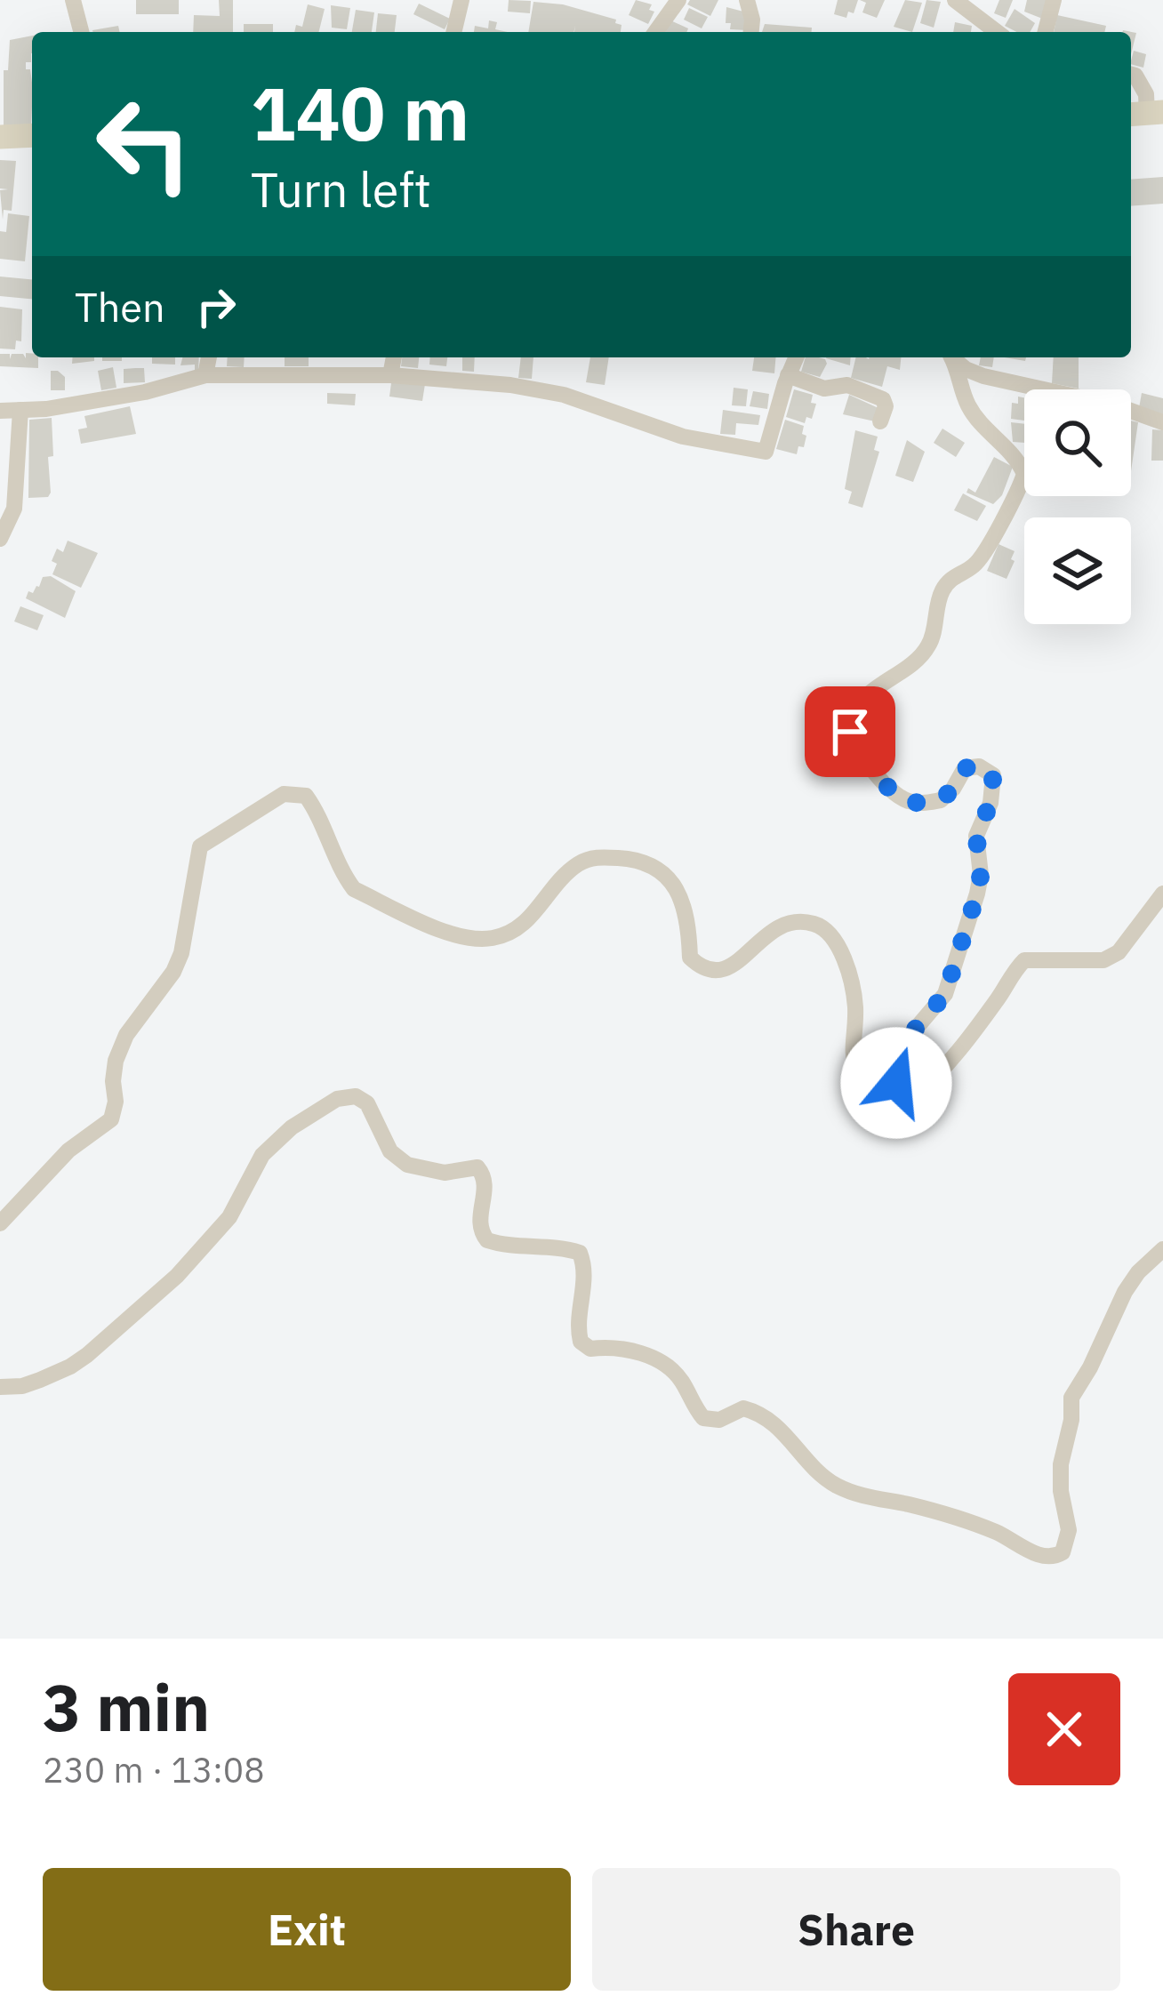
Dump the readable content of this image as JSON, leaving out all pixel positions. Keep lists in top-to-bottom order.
{
  "page": {
    "turn": ["140 m", "Turn left"],
    "then": "Then",
    "heading": ["3 min", "230 m · 13:08"],
    "buttons": ["Exit", "Share"]
  }
}
